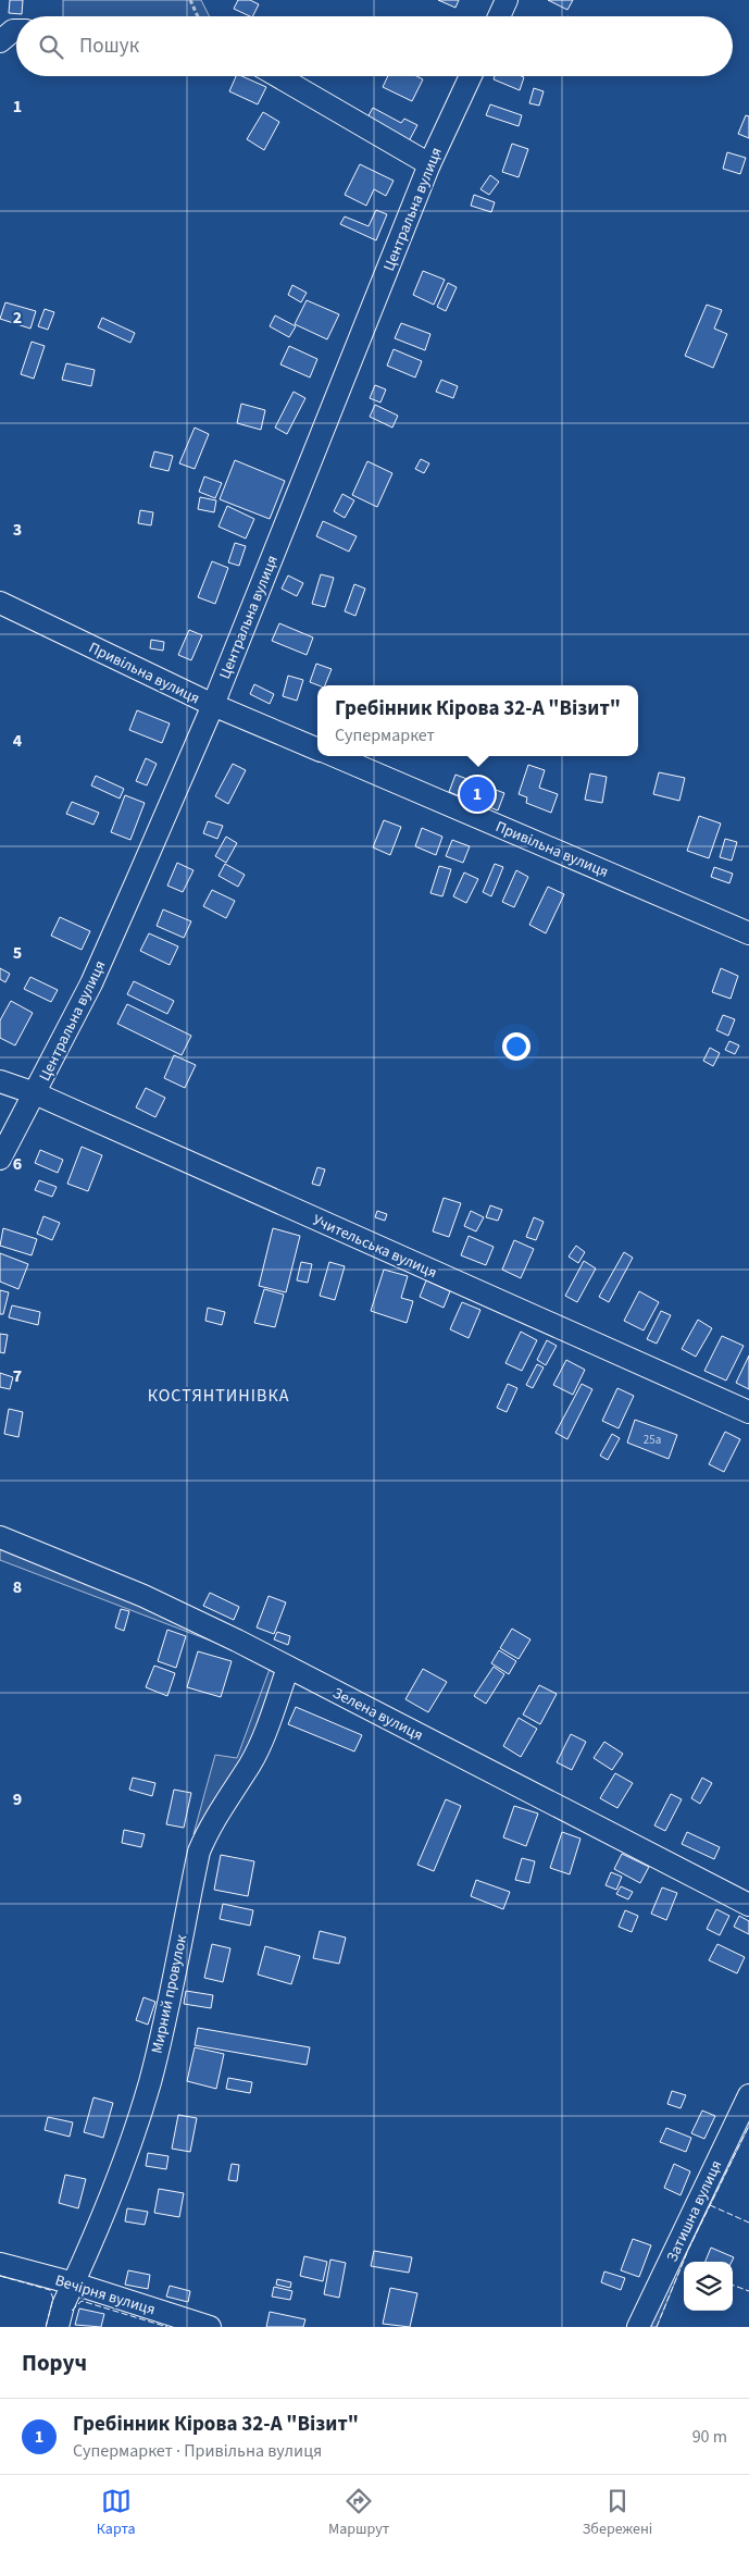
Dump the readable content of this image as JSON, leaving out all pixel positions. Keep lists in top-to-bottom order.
{
  "streets": {
    "street": [
      "Центральна вулиця",
      "Привільна вулиця",
      "Учительська вулиця",
      "Зелена вулиця",
      "Мирний провулок",
      "Затишна вулиця",
      "Вечірня вулиця"
    ]
  },
  "crossings": [
    ["Центральна вулиця", "Привільна вулиця"],
    ["Центральна вулиця", "Учительська вулиця"],
    ["Зелена вулиця", "Мирний провулок"],
    ["Мирний провулок", "Вечірня вулиця"]
  ],
  "districts": ["КОСТЯНТИНІВКА"],
  "house_numbers": ["25а"],
  "page": {
    "search": "Пошук",
    "popup": ["Гребінник Кірова 32-А \"Візит\"", "Супермаркет"],
    "pins": "1",
    "heading": "Поруч",
    "list": [
      {
        "mark": "1",
        "name": "Гребінник Кірова 32-А \"Візит\"",
        "note": "Супермаркет · Привільна вулиця",
        "value": "90 m"
      }
    ],
    "nav": ["Карта", "Маршрут", "Збережені"]
  },
  "grid": {
    "rows": [
      "1",
      "2",
      "3",
      "4",
      "5",
      "6",
      "7",
      "8",
      "9"
    ]
  }
}
